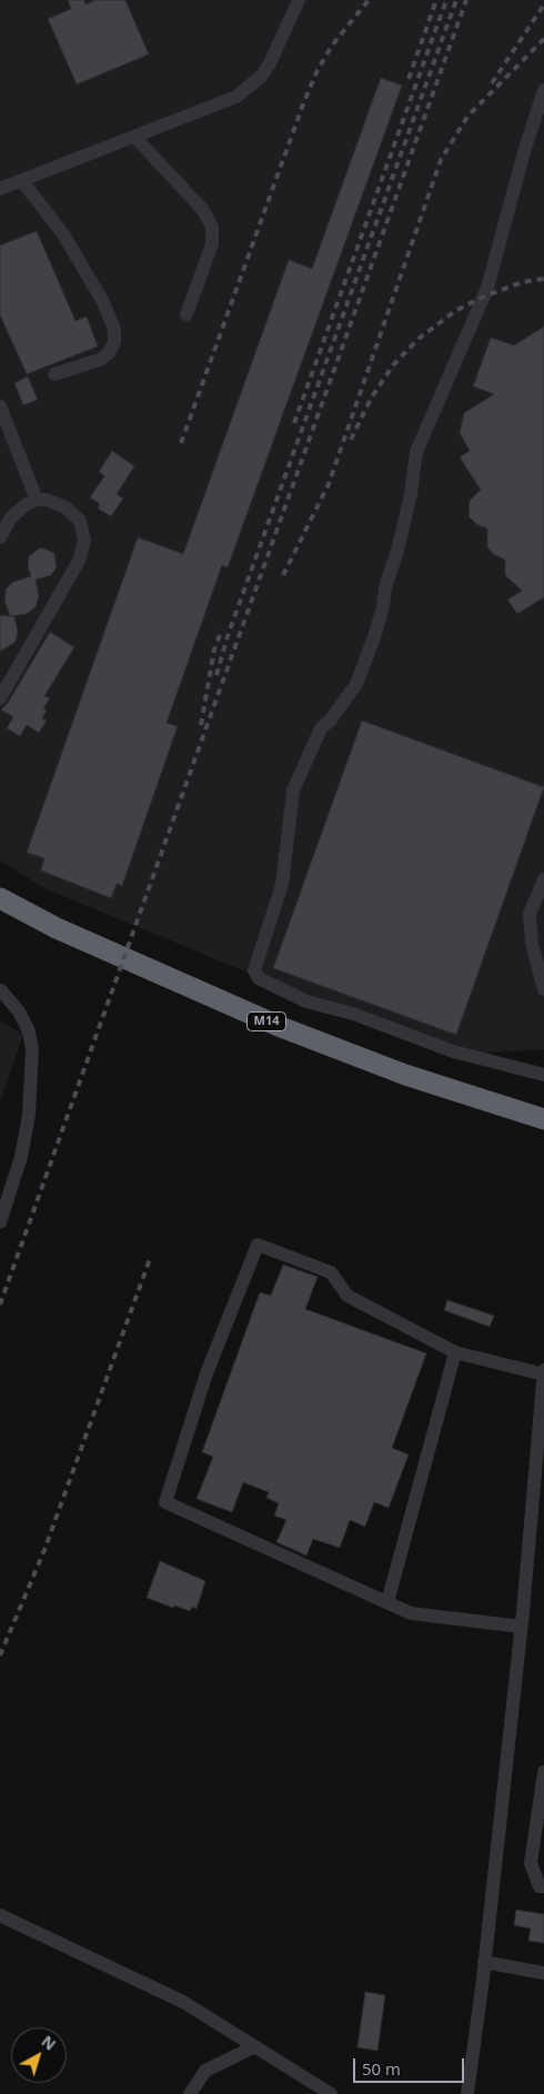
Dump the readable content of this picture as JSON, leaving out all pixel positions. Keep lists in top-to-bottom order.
{
  "streets": {
    "highway": ["M14"]
  },
  "scale_bar": "50 m",
  "north": "top right"
}
